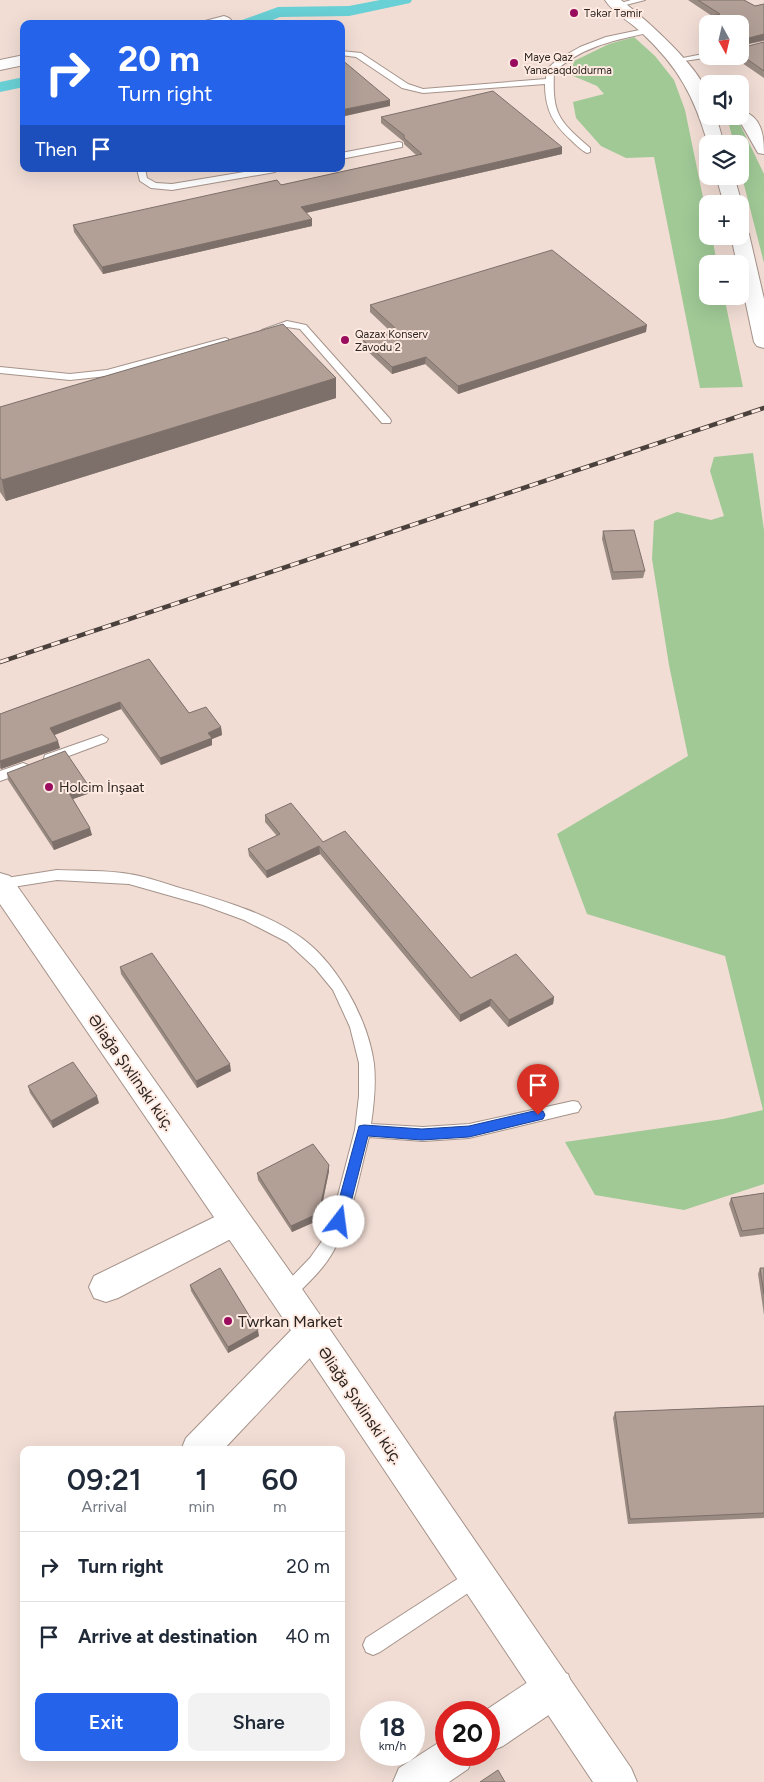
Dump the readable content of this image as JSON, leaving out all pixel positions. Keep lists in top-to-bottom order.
{
  "streets": {
    "main road": ["Əliağa Şıxlinski küç."]
  },
  "places": [
    "Təkər Təmir",
    "Maye Qaz Yanacaqdoldurma",
    "Qazax Konserv Zavodu 2",
    "Holcim İnşaat",
    "Twrkan Market"
  ],
  "north": "bottom",
  "page": {
    "map_buttons": ["+", "−"],
    "turn": ["20 m", "Turn right"],
    "then": "Then",
    "eta": [
      "09:21",
      "Arrival",
      "1",
      "min",
      "60",
      "m"
    ],
    "list": [
      {
        "name": "Turn right",
        "value": "20 m"
      },
      {
        "name": "Arrive at destination",
        "value": "40 m"
      }
    ],
    "buttons": ["Exit", "Share"],
    "speed": "18 km/h",
    "limit": "20"
  }
}
